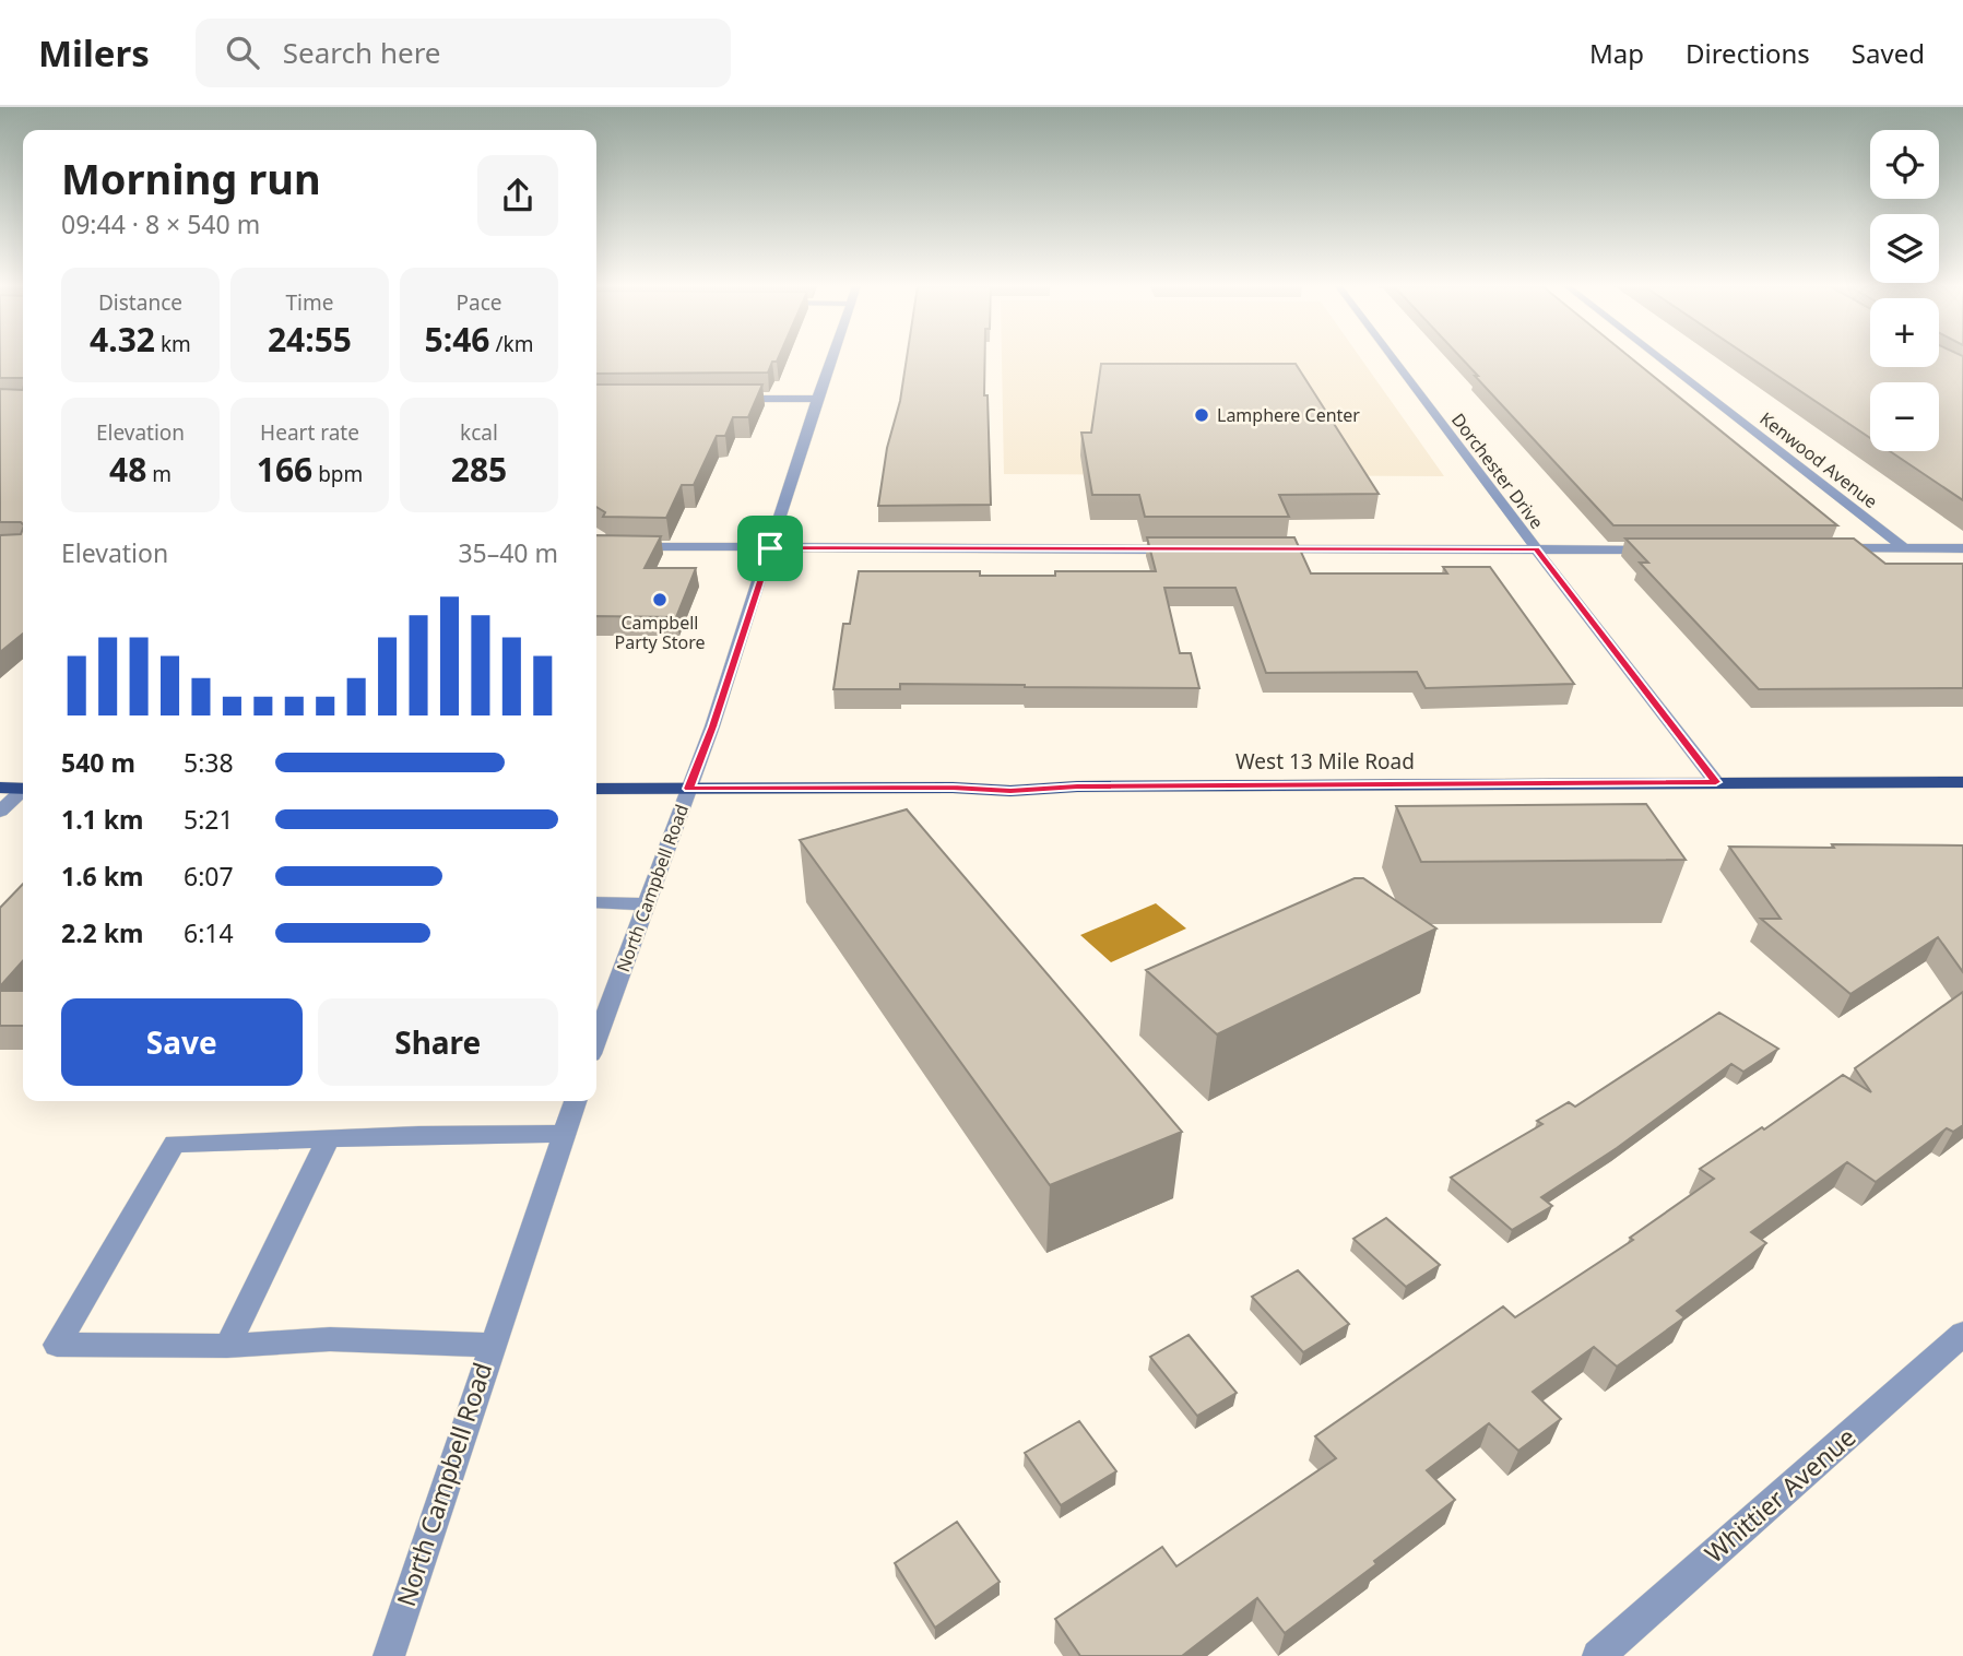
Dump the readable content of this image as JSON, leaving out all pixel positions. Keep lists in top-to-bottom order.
{
  "streets": {
    "main road": ["West 13 Mile Road"],
    "street": [
      "Kenwood Avenue",
      "Dorchester Drive",
      "North Campbell Road",
      "Whittier Avenue"
    ]
  },
  "crossings": [
    ["Dorchester Drive", "West 13 Mile Road"],
    ["West 13 Mile Road", "North Campbell Road"]
  ],
  "places": ["Lamphere Center", "Campbell Party Store"],
  "page": {
    "header": "Milers",
    "search": "Search here",
    "nav": ["Map", "Directions", "Saved"],
    "map_buttons": ["+", "−"],
    "heading": ["Morning run", "09:44 · 8 × 540 m"],
    "stats": [
      ["Distance", "4.32 km"],
      ["Time", "24:55"],
      ["Pace", "5:46 /km"],
      ["Elevation", "48 m"],
      ["Heart rate", "166 bpm"],
      ["kcal", "285"]
    ],
    "chart": ["Elevation", "35–40 m"],
    "list": [
      {
        "name": "540 m",
        "note": "5:38"
      },
      {
        "name": "1.1 km",
        "note": "5:21"
      },
      {
        "name": "1.6 km",
        "note": "6:07"
      },
      {
        "name": "2.2 km",
        "note": "6:14"
      }
    ],
    "buttons": ["Save", "Share"]
  }
}
